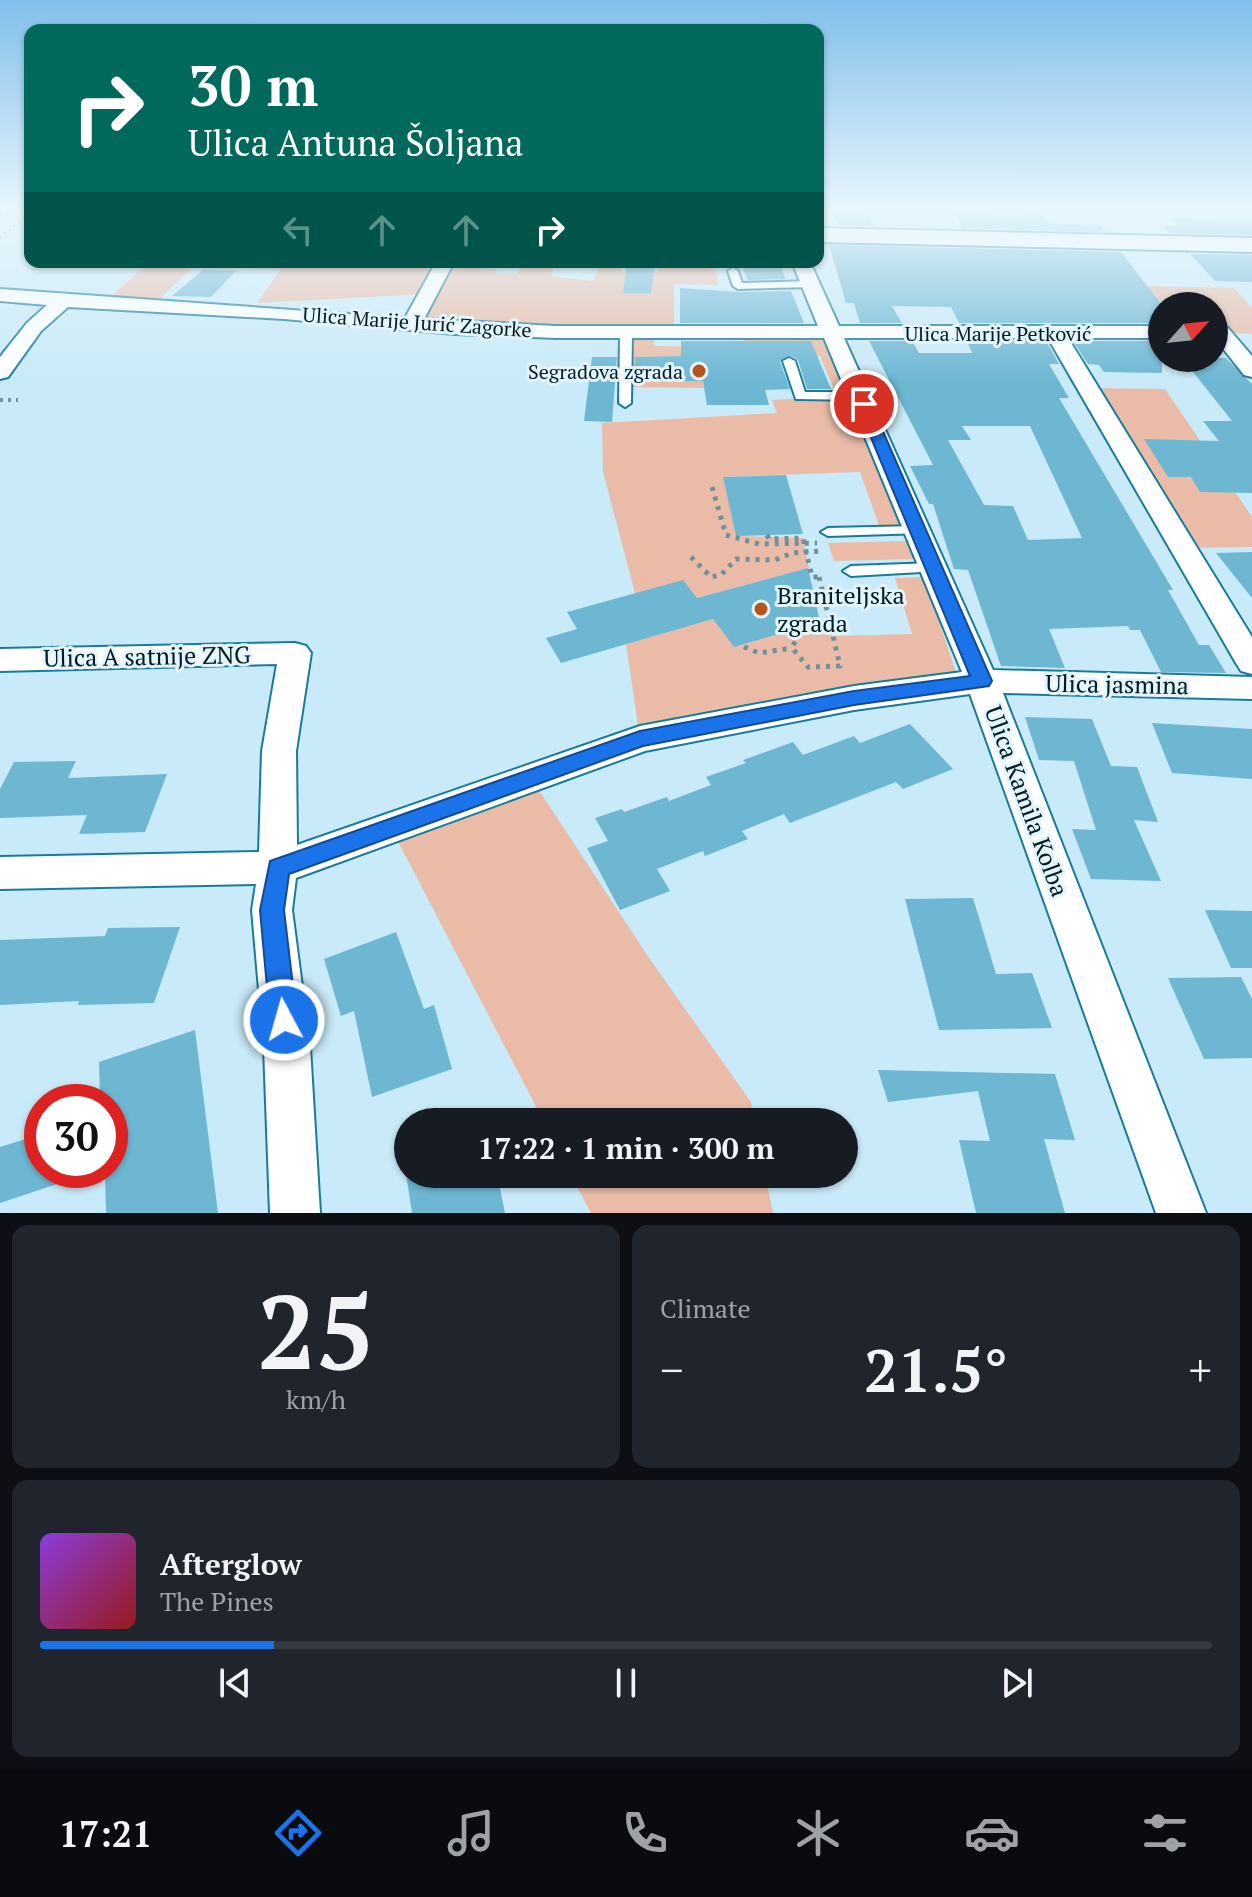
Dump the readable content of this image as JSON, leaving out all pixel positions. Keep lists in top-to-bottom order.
{
  "streets": {
    "street": [
      "Ulica Marije Jurić Zagorke",
      "Ulica Marije Petković",
      "Ulica A satnije ZNG",
      "Ulica jasmina",
      "Ulica Kamila Kolba"
    ]
  },
  "crossings": [
    ["Ulica Marije Jurić Zagorke", "Ulica Marije Petković"],
    ["Ulica Marije Jurić Zagorke", "Ulica Kamila Kolba"],
    ["Ulica Marije Petković", "Ulica Kamila Kolba"],
    ["Ulica A satnije ZNG", "Ulica jasmina"],
    ["Ulica jasmina", "Ulica Kamila Kolba"]
  ],
  "places": ["Segradova zgrada", "Braniteljska zgrada"],
  "north": "top right",
  "page": {
    "turn": ["30 m", "Ulica Antuna Šoljana"],
    "limit": "30",
    "trip": "17:22 · 1 min · 300 m",
    "tile": [
      ["25", "km/h"],
      "Climate"
    ],
    "heat": ["−", "21.5°", "+"],
    "song": ["Afterglow", "The Pines"],
    "tabs": "17:21"
  }
}
